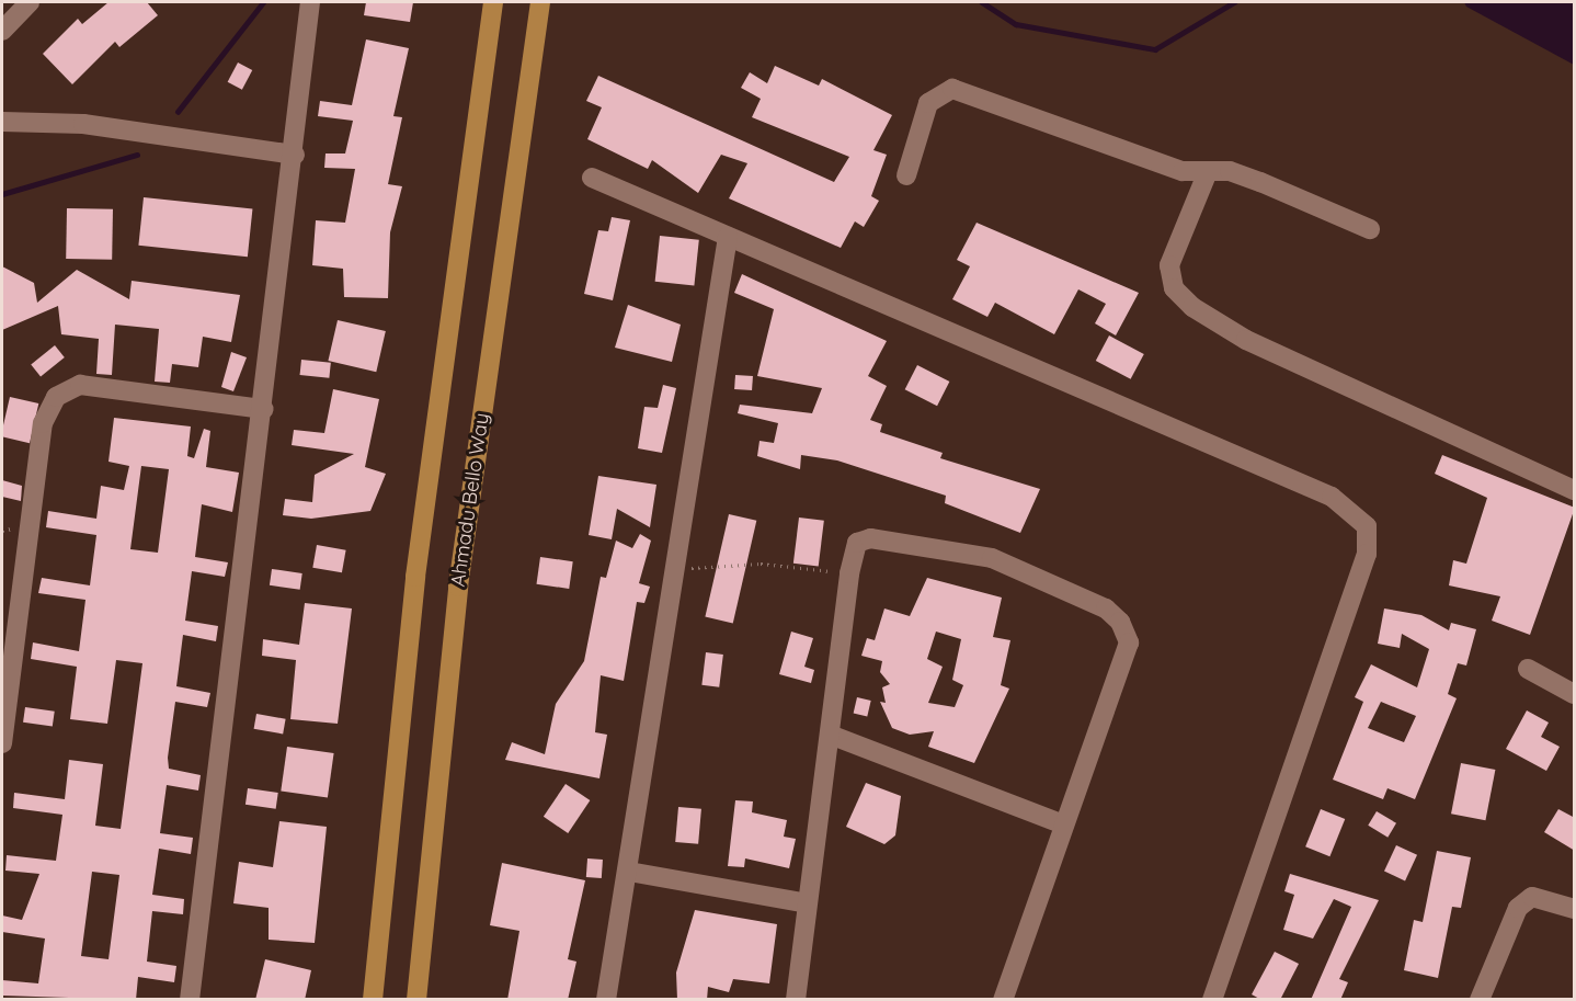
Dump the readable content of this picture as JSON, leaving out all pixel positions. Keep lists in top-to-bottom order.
{
  "streets": {
    "main road": ["Ahmadu Bello Way"]
  }
}
